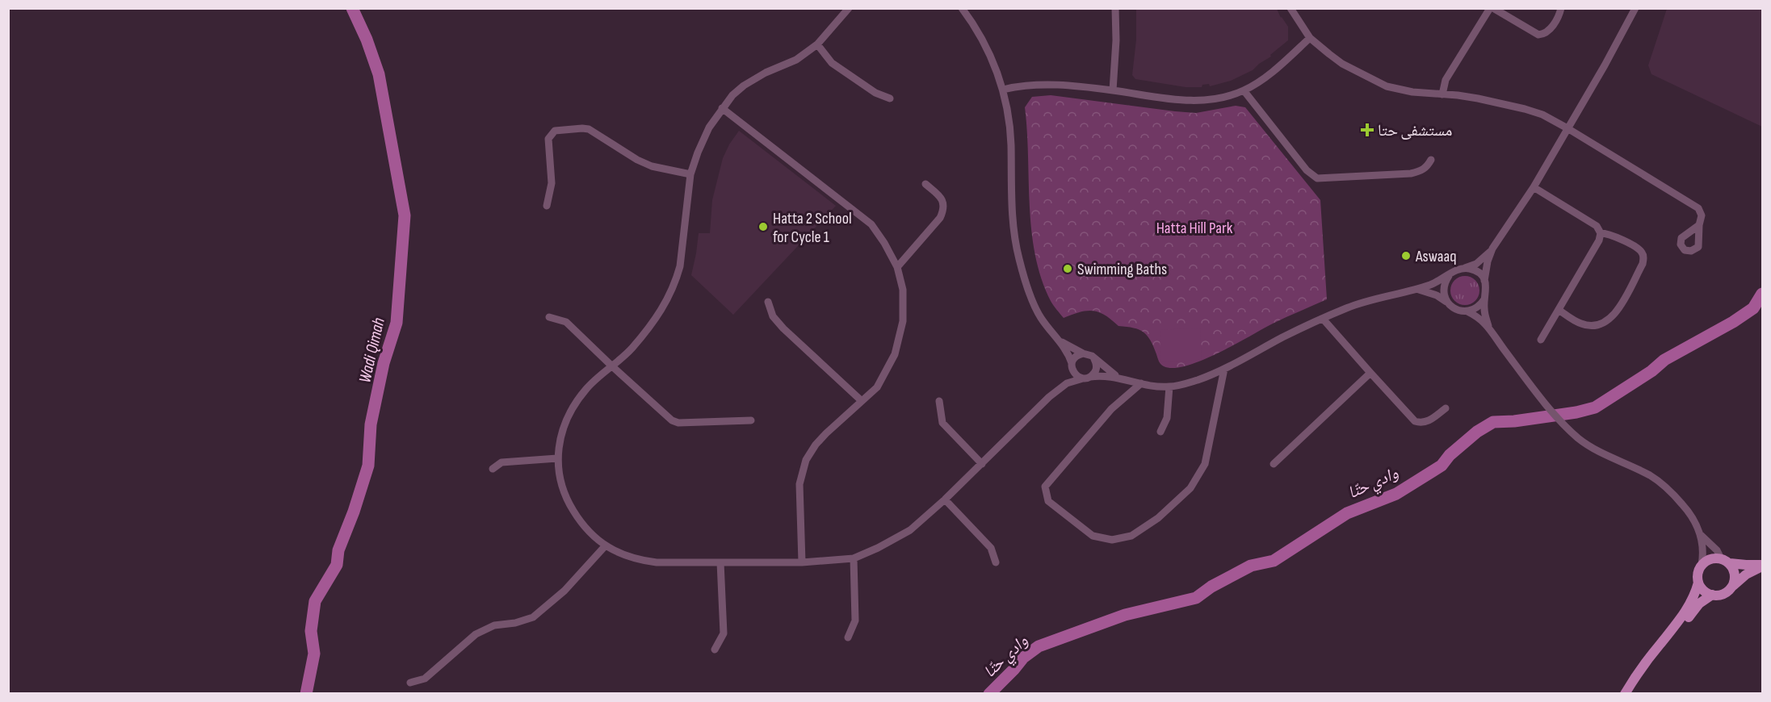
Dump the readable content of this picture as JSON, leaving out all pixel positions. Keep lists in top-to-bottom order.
{
  "water": ["Wadi Qimah", "وادي حتّا"],
  "parks": ["Hatta Hill Park"],
  "places": {
    "health": ["مستشفى حتا"],
    "other": ["Hatta 2 School for Cycle 1", "Aswaaq", "Swimming Baths"]
  }
}
